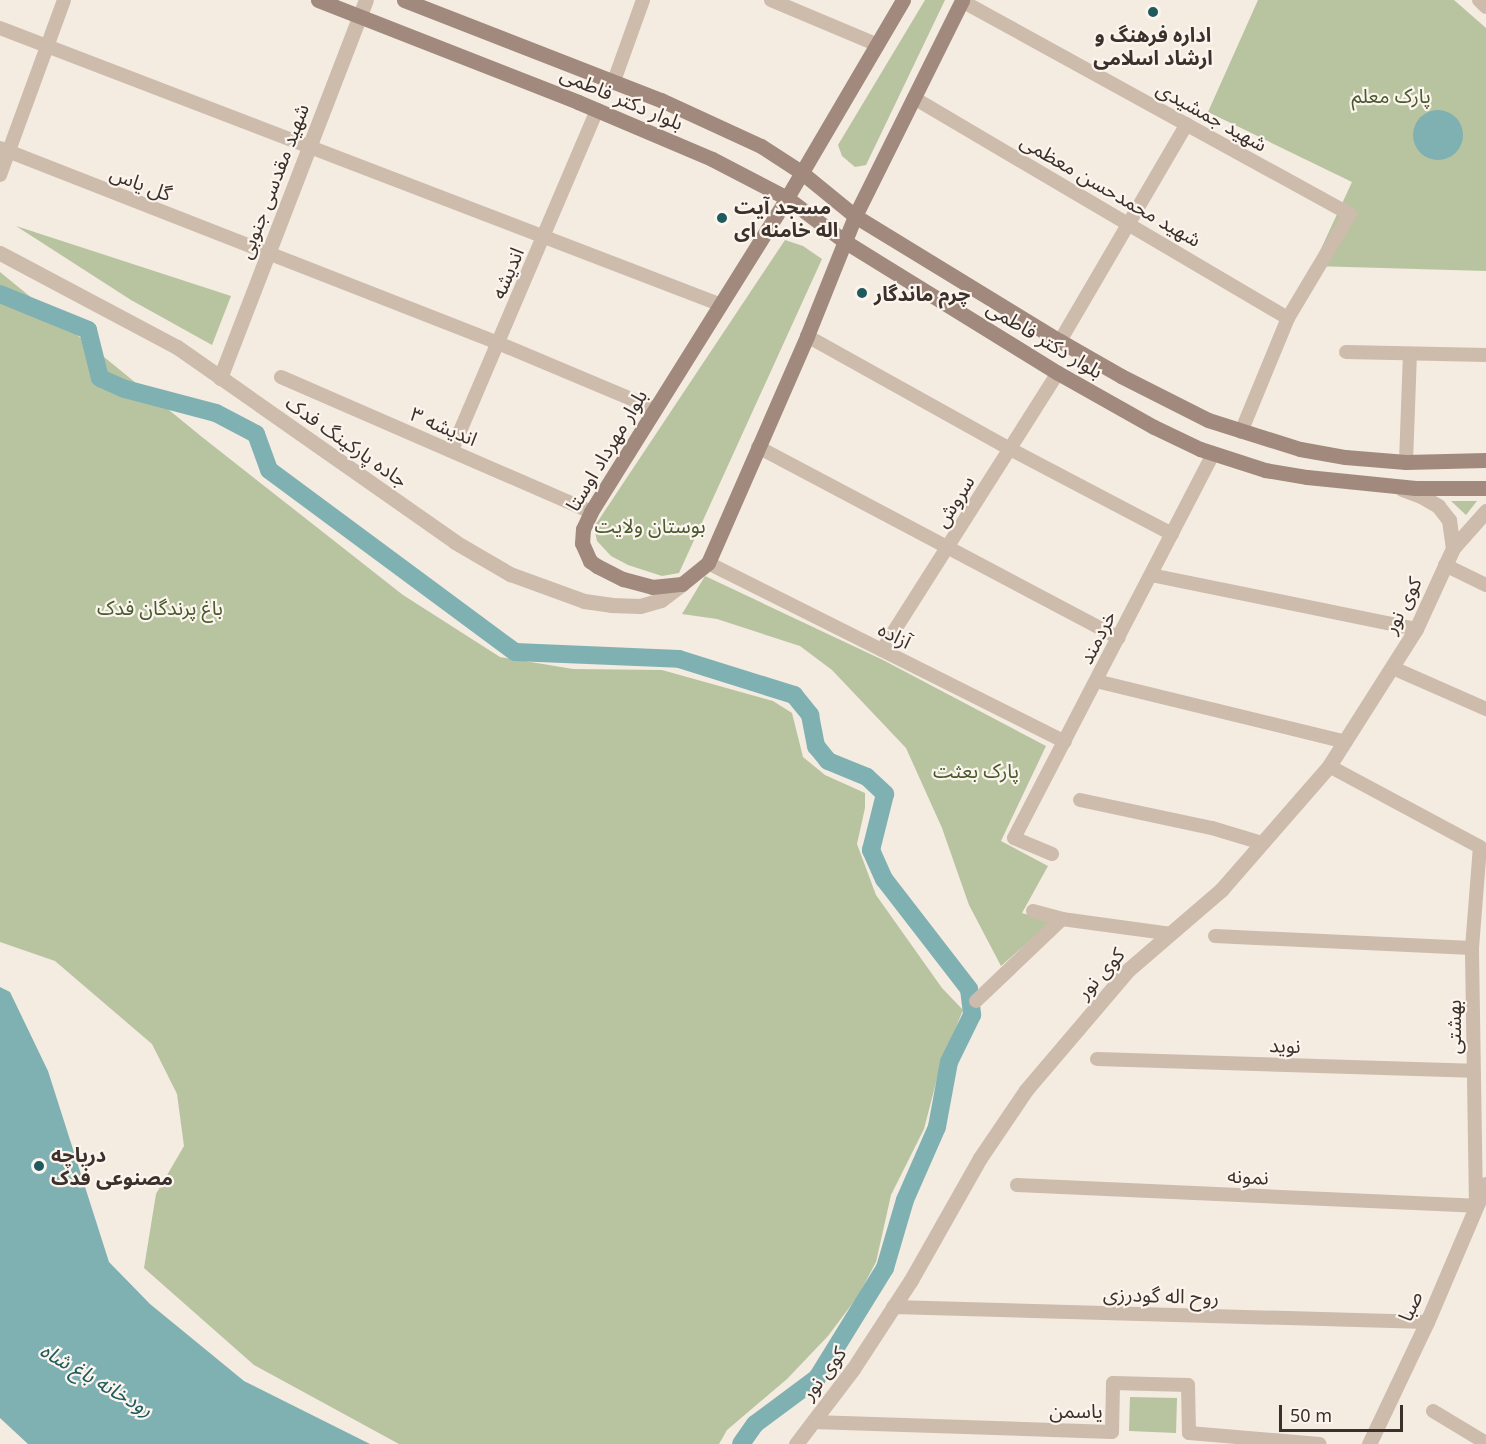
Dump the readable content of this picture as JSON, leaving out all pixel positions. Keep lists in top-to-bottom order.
{
  "streets": {
    "main road": ["بلوار دکتر فاطمی", "بلوار مهرداد اوستا"],
    "street": [
      "شهید جمشیدی",
      "شهید مقدسی جنوبی",
      "گل یاس",
      "شهید محمدحسن معظمی",
      "اندیشه",
      "اندیشه ۳",
      "جاده پارکینگ فدک",
      "سروش",
      "کوی نور",
      "آزاده",
      "خردمند",
      "بهشتی",
      "نوید",
      "نمونه",
      "روح اله گودرزی",
      "صبا",
      "یاسمن"
    ]
  },
  "crossings": [
    ["بلوار دکتر فاطمی", "شهید مقدسی جنوبی"],
    ["بلوار دکتر فاطمی", "اندیشه"],
    ["بلوار دکتر فاطمی", "بلوار مهرداد اوستا"],
    ["بلوار دکتر فاطمی", "سروش"],
    ["بلوار دکتر فاطمی", "خردمند"],
    ["شهید جمشیدی", "شهید محمدحسن معظمی"],
    ["شهید مقدسی جنوبی", "گل یاس"],
    ["شهید مقدسی جنوبی", "جاده پارکینگ فدک"],
    ["گل یاس", "اندیشه"],
    ["گل یاس", "بلوار مهرداد اوستا"],
    ["اندیشه", "اندیشه ۳"],
    ["اندیشه ۳", "بلوار مهرداد اوستا"],
    ["جاده پارکینگ فدک", "بلوار مهرداد اوستا"],
    ["سروش", "آزاده"],
    ["کوی نور", "بهشتی"],
    ["کوی نور", "روح اله گودرزی"],
    ["کوی نور", "یاسمن"],
    ["آزاده", "خردمند"],
    ["بهشتی", "نوید"],
    ["بهشتی", "نمونه"],
    ["بهشتی", "صبا"],
    ["نمونه", "صبا"],
    ["روح اله گودرزی", "صبا"]
  ],
  "water": ["رودخانه باغ شاه"],
  "parks": [
    "پارک معلم",
    "بوستان ولایت",
    "باغ پرندگان فدک",
    "پارک بعثت"
  ],
  "places": [
    "اداره فرهنگ و ارشاد اسلامی",
    "مسجد آیت اله خامنه ای",
    "چرم ماندگار",
    "دریاچه مصنوعی فدک"
  ],
  "scale_bar": "50 m"
}
